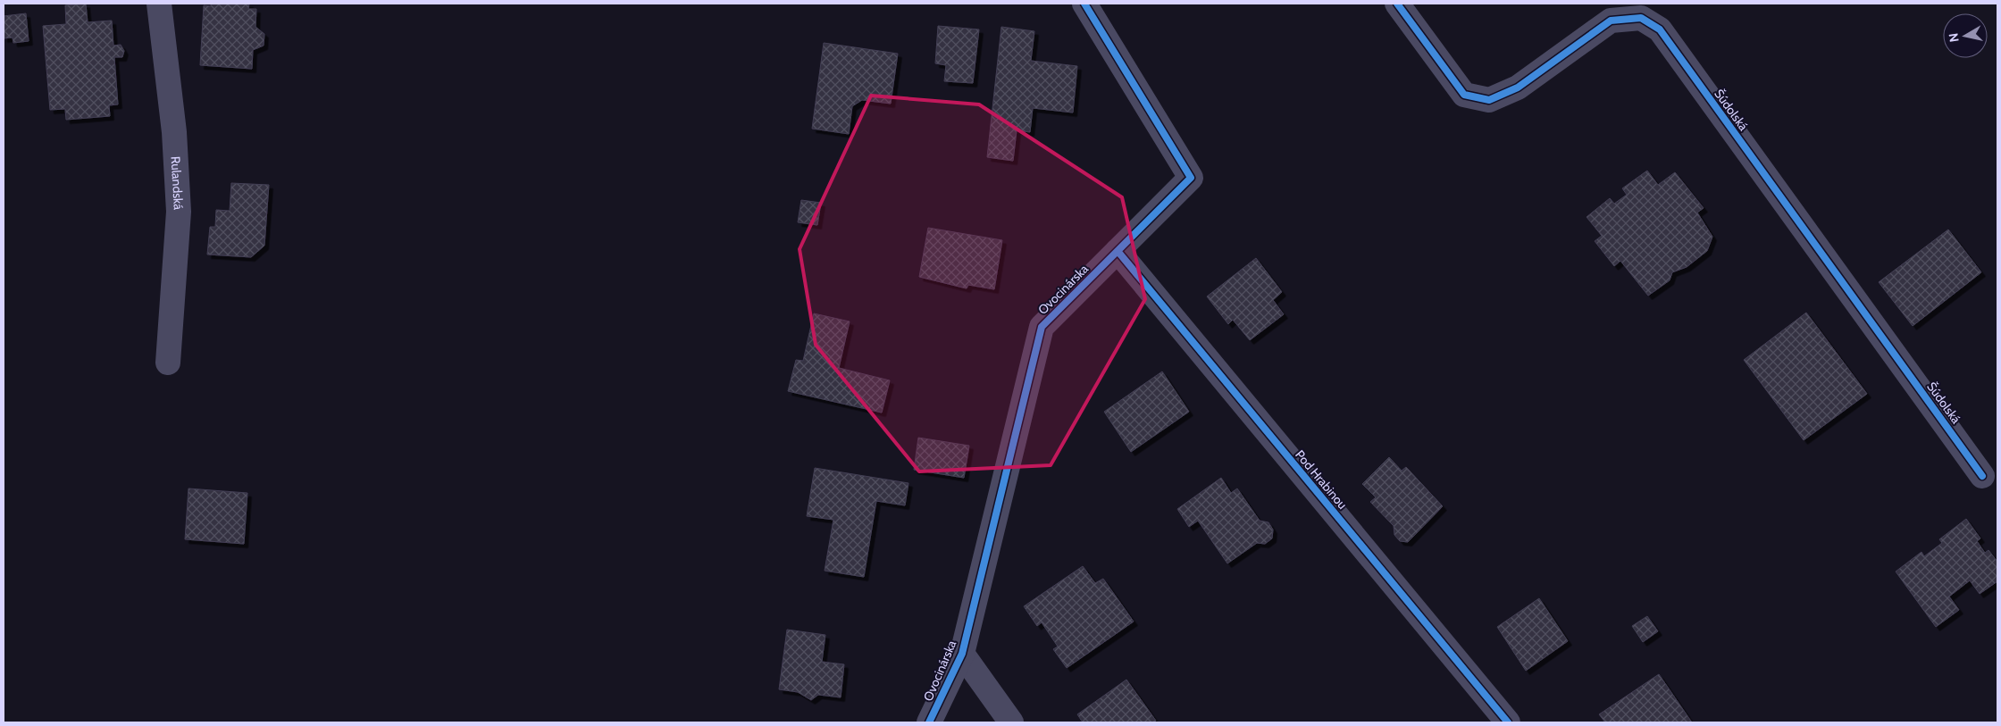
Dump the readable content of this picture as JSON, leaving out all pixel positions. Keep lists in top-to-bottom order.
{
  "streets": {
    "street": [
      "Šúdolská",
      "Rulandská",
      "Ovocinárska",
      "Pod Hrabinou"
    ]
  },
  "crossings": [
    ["Ovocinárska", "Pod Hrabinou"]
  ],
  "north": "left"
}
